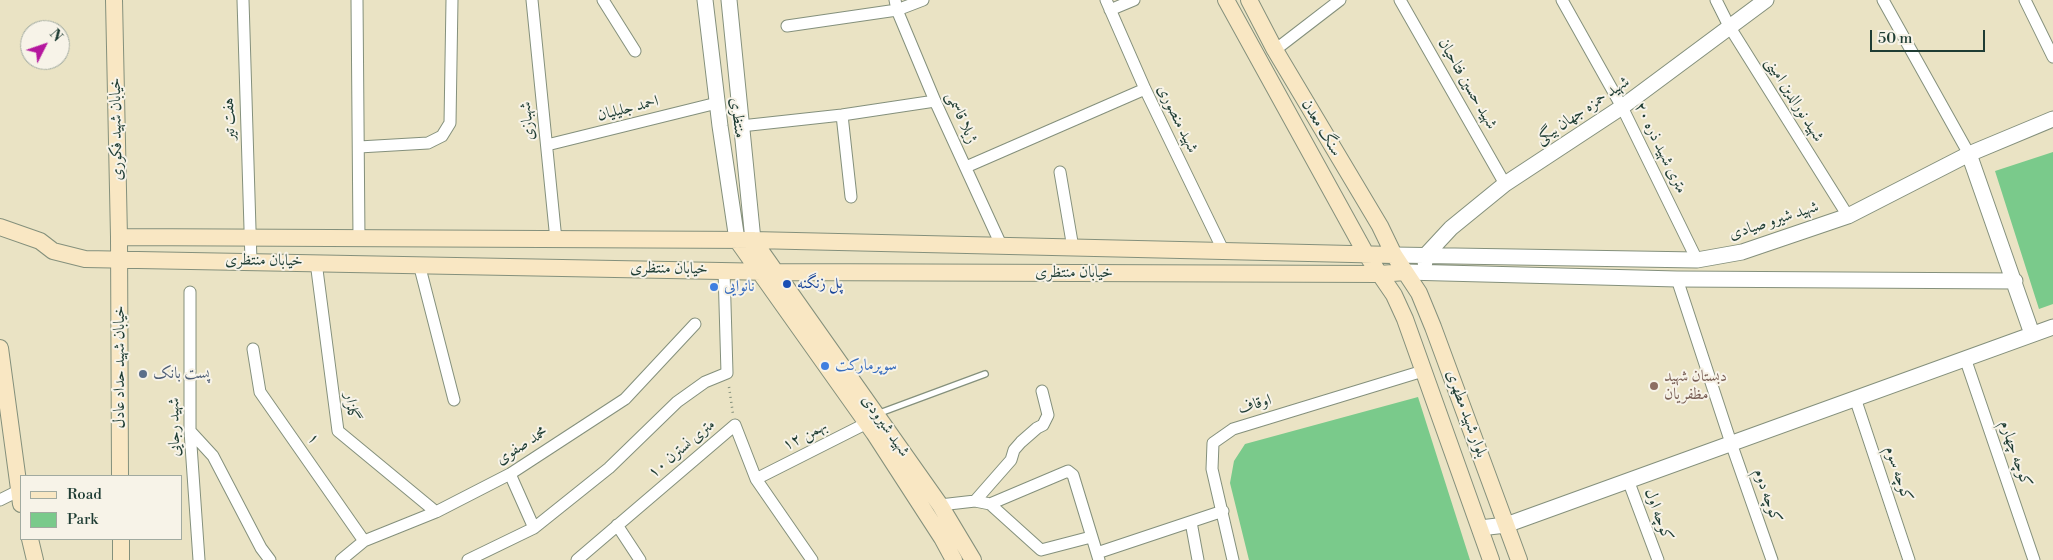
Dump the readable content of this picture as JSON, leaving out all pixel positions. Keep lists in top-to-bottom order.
{
  "streets": {
    "main road": [
      "سنگ معدن",
      "خیابان شهید فکوری",
      "خیابان منتظری",
      "خیابان شهید حداد عادل",
      "بلوار شهید مطهری",
      "شهید شیرودی"
    ],
    "street": [
      "شهید حسین فتاحیان",
      "شهید نورالدین امینی",
      "احمد جلیلیان",
      "شهید حمزه جهان بیگی",
      "منتظری",
      "ژیلا قاسمی",
      "هفت تیر",
      "شهید منصوری",
      "شهبازی",
      "۲۰ متری شهید ذره",
      "شهید شیرو صیادی",
      "اوقاف",
      "گلزار",
      "شهید رجایی",
      "۱۲ بهمن",
      "۱",
      "محمد صفوی",
      "۱۰ متری نسترن",
      "کوچه چهارم",
      "کوچه سوم",
      "کوچه دوم",
      "کوچه اول"
    ]
  },
  "crossings": [
    ["شهید حسین فتاحیان", "شهید حمزه جهان بیگی"],
    ["شهید نورالدین امینی", "شهید حمزه جهان بیگی"],
    ["شهید نورالدین امینی", "شهید شیرو صیادی"],
    ["احمد جلیلیان", "منتظری"],
    ["احمد جلیلیان", "شهبازی"],
    ["شهید حمزه جهان بیگی", "۲۰ متری شهید ذره"],
    ["شهید حمزه جهان بیگی", "شهید شیرو صیادی"],
    ["منتظری", "خیابان منتظری"],
    ["منتظری", "شهید شیرودی"],
    ["ژیلا قاسمی", "خیابان منتظری"],
    ["هفت تیر", "خیابان منتظری"],
    ["شهید منصوری", "خیابان منتظری"],
    ["شهبازی", "خیابان منتظری"],
    ["سنگ معدن", "شهید شیرو صیادی"],
    ["سنگ معدن", "خیابان منتظری"],
    ["سنگ معدن", "بلوار شهید مطهری"],
    ["خیابان شهید فکوری", "خیابان منتظری"],
    ["خیابان شهید فکوری", "خیابان شهید حداد عادل"],
    ["۲۰ متری شهید ذره", "شهید شیرو صیادی"],
    ["شهید شیرو صیادی", "خیابان منتظری"],
    ["خیابان منتظری", "خیابان شهید حداد عادل"],
    ["خیابان منتظری", "گلزار"],
    ["خیابان منتظری", "بلوار شهید مطهری"],
    ["خیابان منتظری", "شهید شیرودی"],
    ["اوقاف", "بلوار شهید مطهری"],
    ["گلزار", "محمد صفوی"],
    ["شهید شیرودی", "۱۲ بهمن"],
    ["۱۲ بهمن", "۱۰ متری نسترن"],
    ["۱", "محمد صفوی"]
  ],
  "places": [
    "پل زنگنه",
    "نانوایی",
    "سوپرمارکت",
    "پست بانک",
    "دبستان شهید مظفریان"
  ],
  "legend": ["Road", "Park"],
  "scale_bar": "50 m",
  "north": "top right"
}
